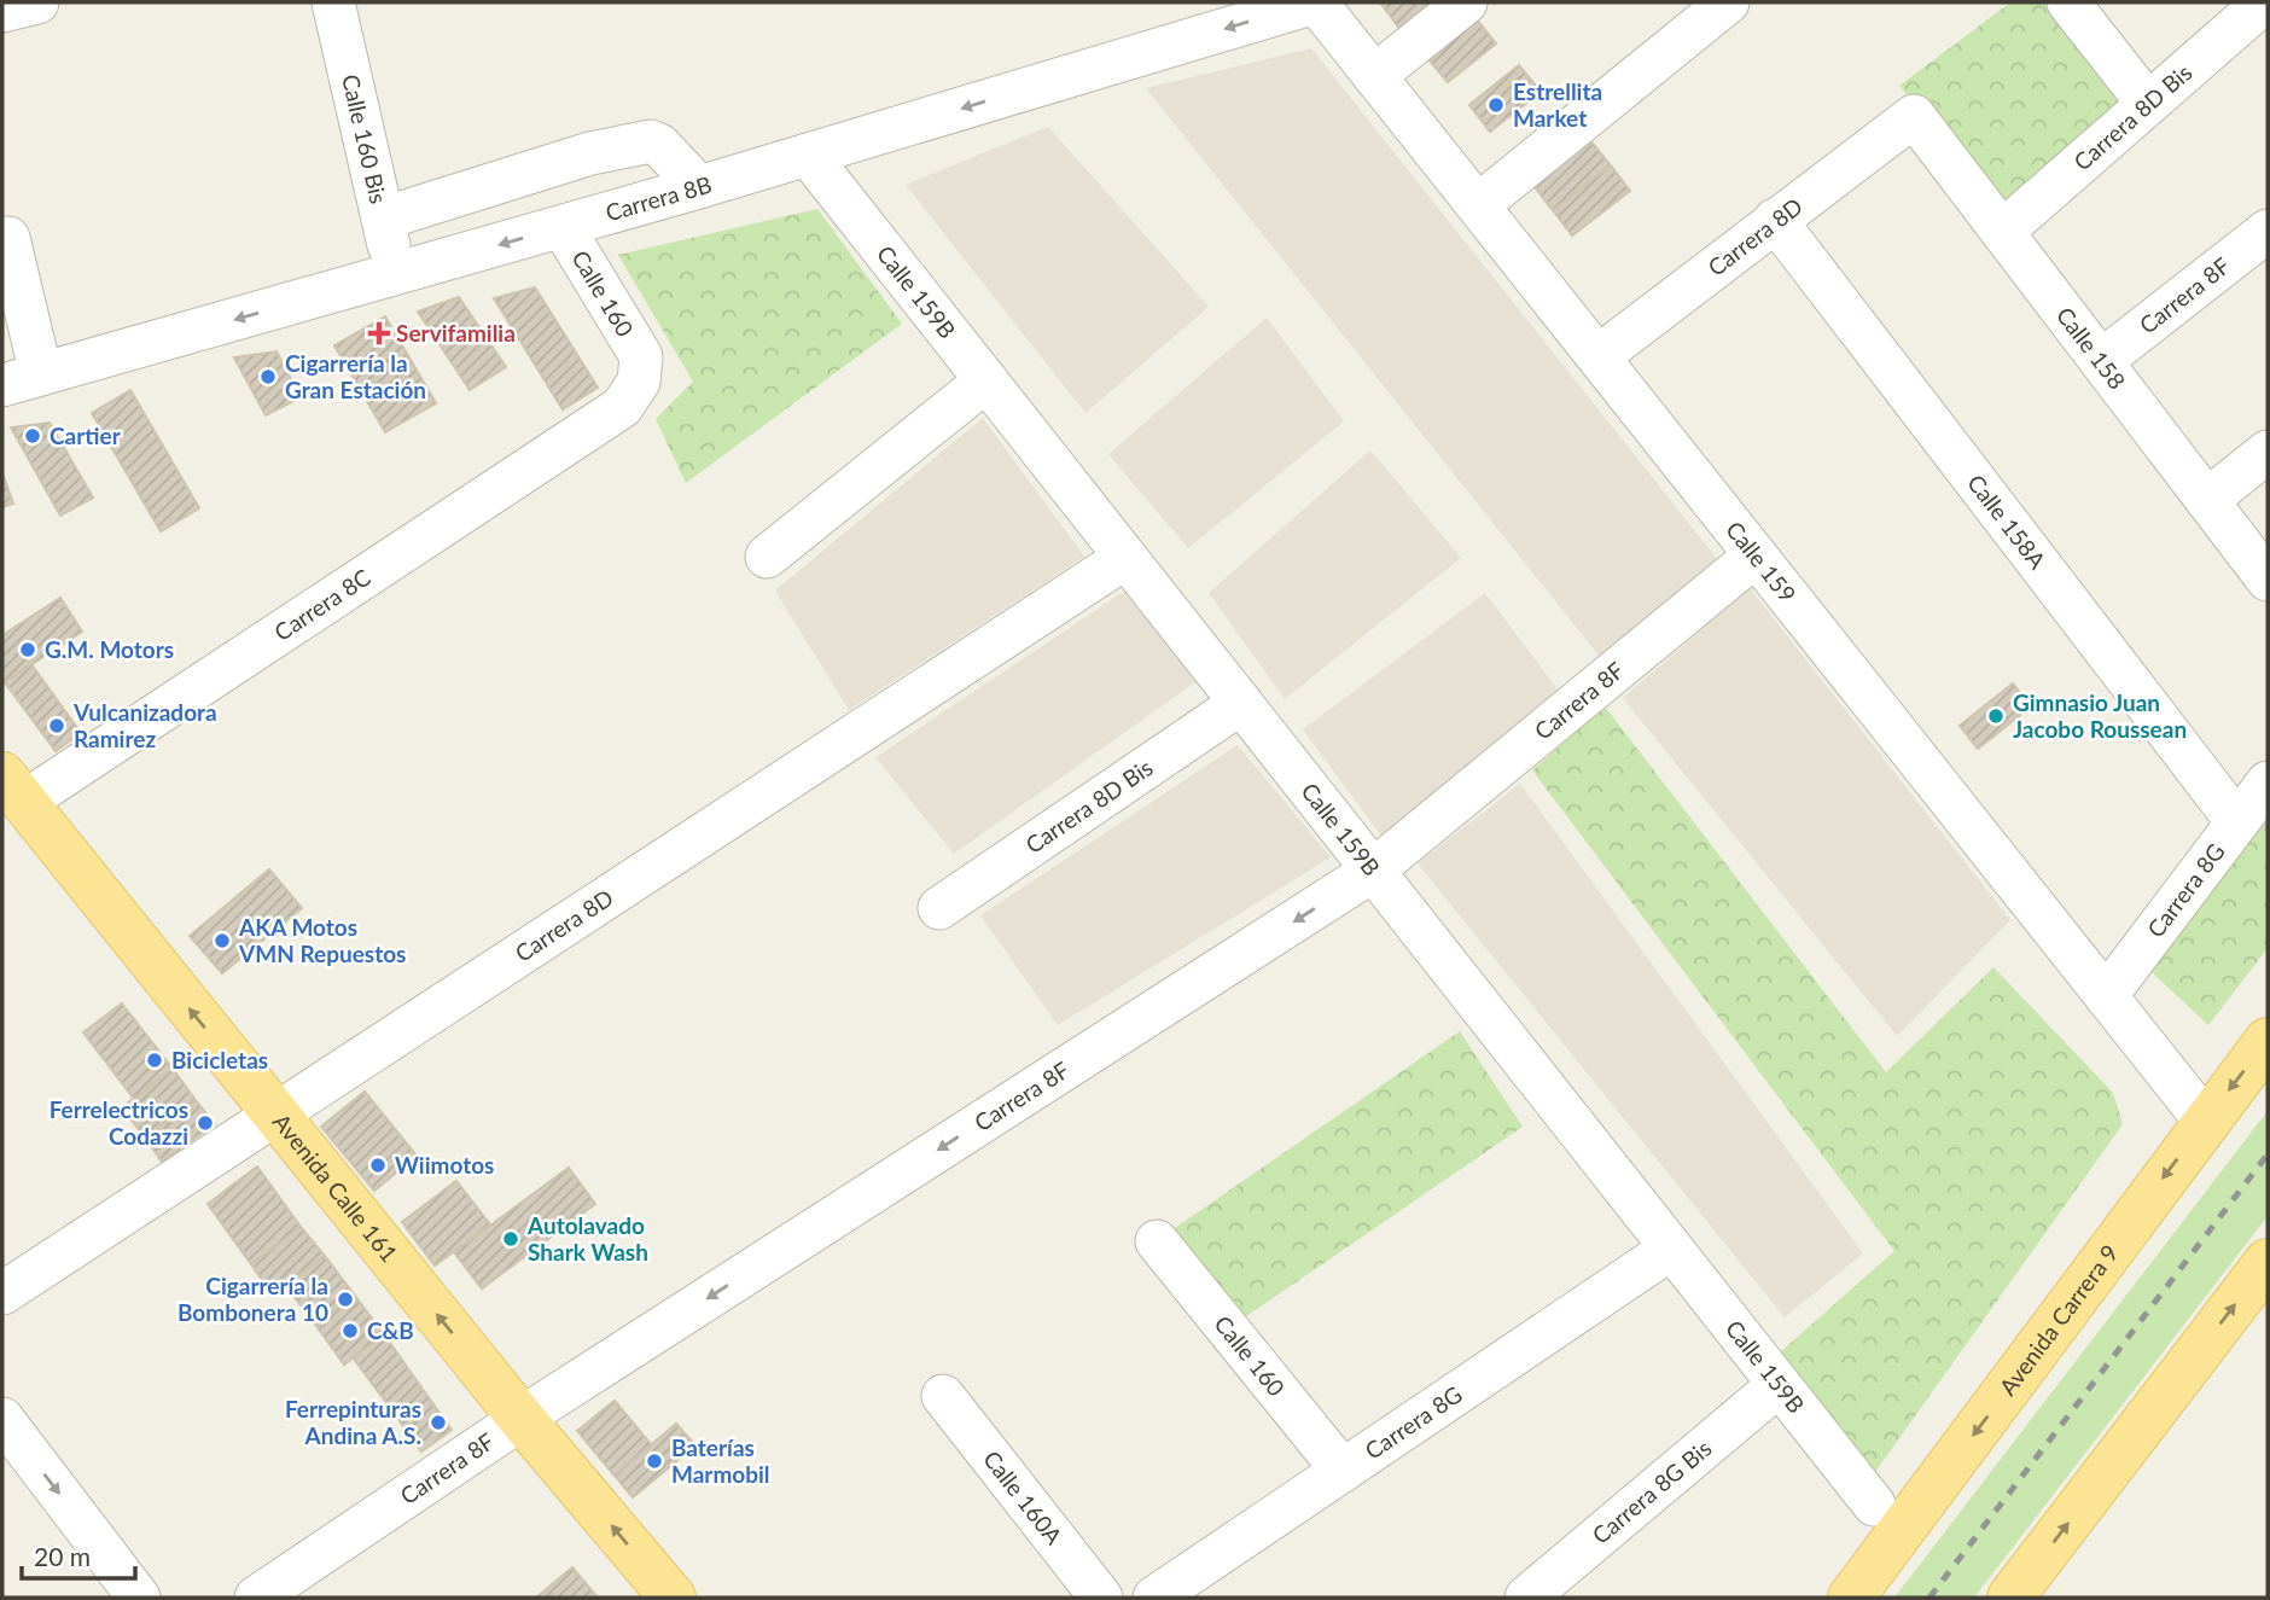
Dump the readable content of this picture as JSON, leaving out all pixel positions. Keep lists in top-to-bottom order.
{
  "streets": {
    "main road": ["Avenida Calle 161", "Avenida Carrera 9"],
    "street": [
      "Carrera 8D Bis",
      "Calle 160 Bis",
      "Carrera 8B",
      "Carrera 8D",
      "Calle 159B",
      "Calle 160",
      "Carrera 8F",
      "Calle 158",
      "Calle 158A",
      "Calle 159",
      "Carrera 8C",
      "Carrera 8G",
      "Carrera 8G Bis",
      "Calle 160A"
    ]
  },
  "crossings": [
    ["Carrera 8D Bis", "Calle 159B"],
    ["Carrera 8D Bis", "Calle 158"],
    ["Calle 160 Bis", "Carrera 8B"],
    ["Carrera 8B", "Calle 159B"],
    ["Carrera 8B", "Calle 160"],
    ["Carrera 8B", "Calle 159"],
    ["Carrera 8D", "Calle 159B"],
    ["Carrera 8D", "Calle 158"],
    ["Carrera 8D", "Calle 158A"],
    ["Carrera 8D", "Calle 159"],
    ["Carrera 8D", "Avenida Calle 161"],
    ["Calle 159B", "Carrera 8F"],
    ["Calle 159B", "Carrera 8G"],
    ["Calle 159B", "Carrera 8G Bis"],
    ["Calle 160", "Carrera 8C"],
    ["Calle 160", "Carrera 8G"],
    ["Carrera 8F", "Calle 158"],
    ["Carrera 8F", "Calle 159"],
    ["Carrera 8F", "Avenida Calle 161"],
    ["Calle 158A", "Carrera 8G"],
    ["Calle 159", "Carrera 8G"],
    ["Calle 159", "Avenida Carrera 9"],
    ["Carrera 8C", "Avenida Calle 161"]
  ],
  "one_way": ["Carrera 8B", "Carrera 8F", "Avenida Calle 161"],
  "places": {
    "other": [
      "Estrellita Market",
      "Cigarrería la Gran Estación",
      "Cartier",
      "G.M. Motors",
      "Gimnasio Juan Jacobo Roussean",
      "Vulcanizadora Ramirez",
      "AKA Motos VMN Repuestos",
      "Bicicletas",
      "Ferrelectricos Codazzi",
      "Wiimotos",
      "Autolavado Shark Wash",
      "Cigarrería la Bombonera 10",
      "C&B",
      "Ferrepinturas Andina A.S.",
      "Baterías Marmobil"
    ],
    "health": ["Servifamilia"]
  },
  "scale_bar": "20 m"
}
